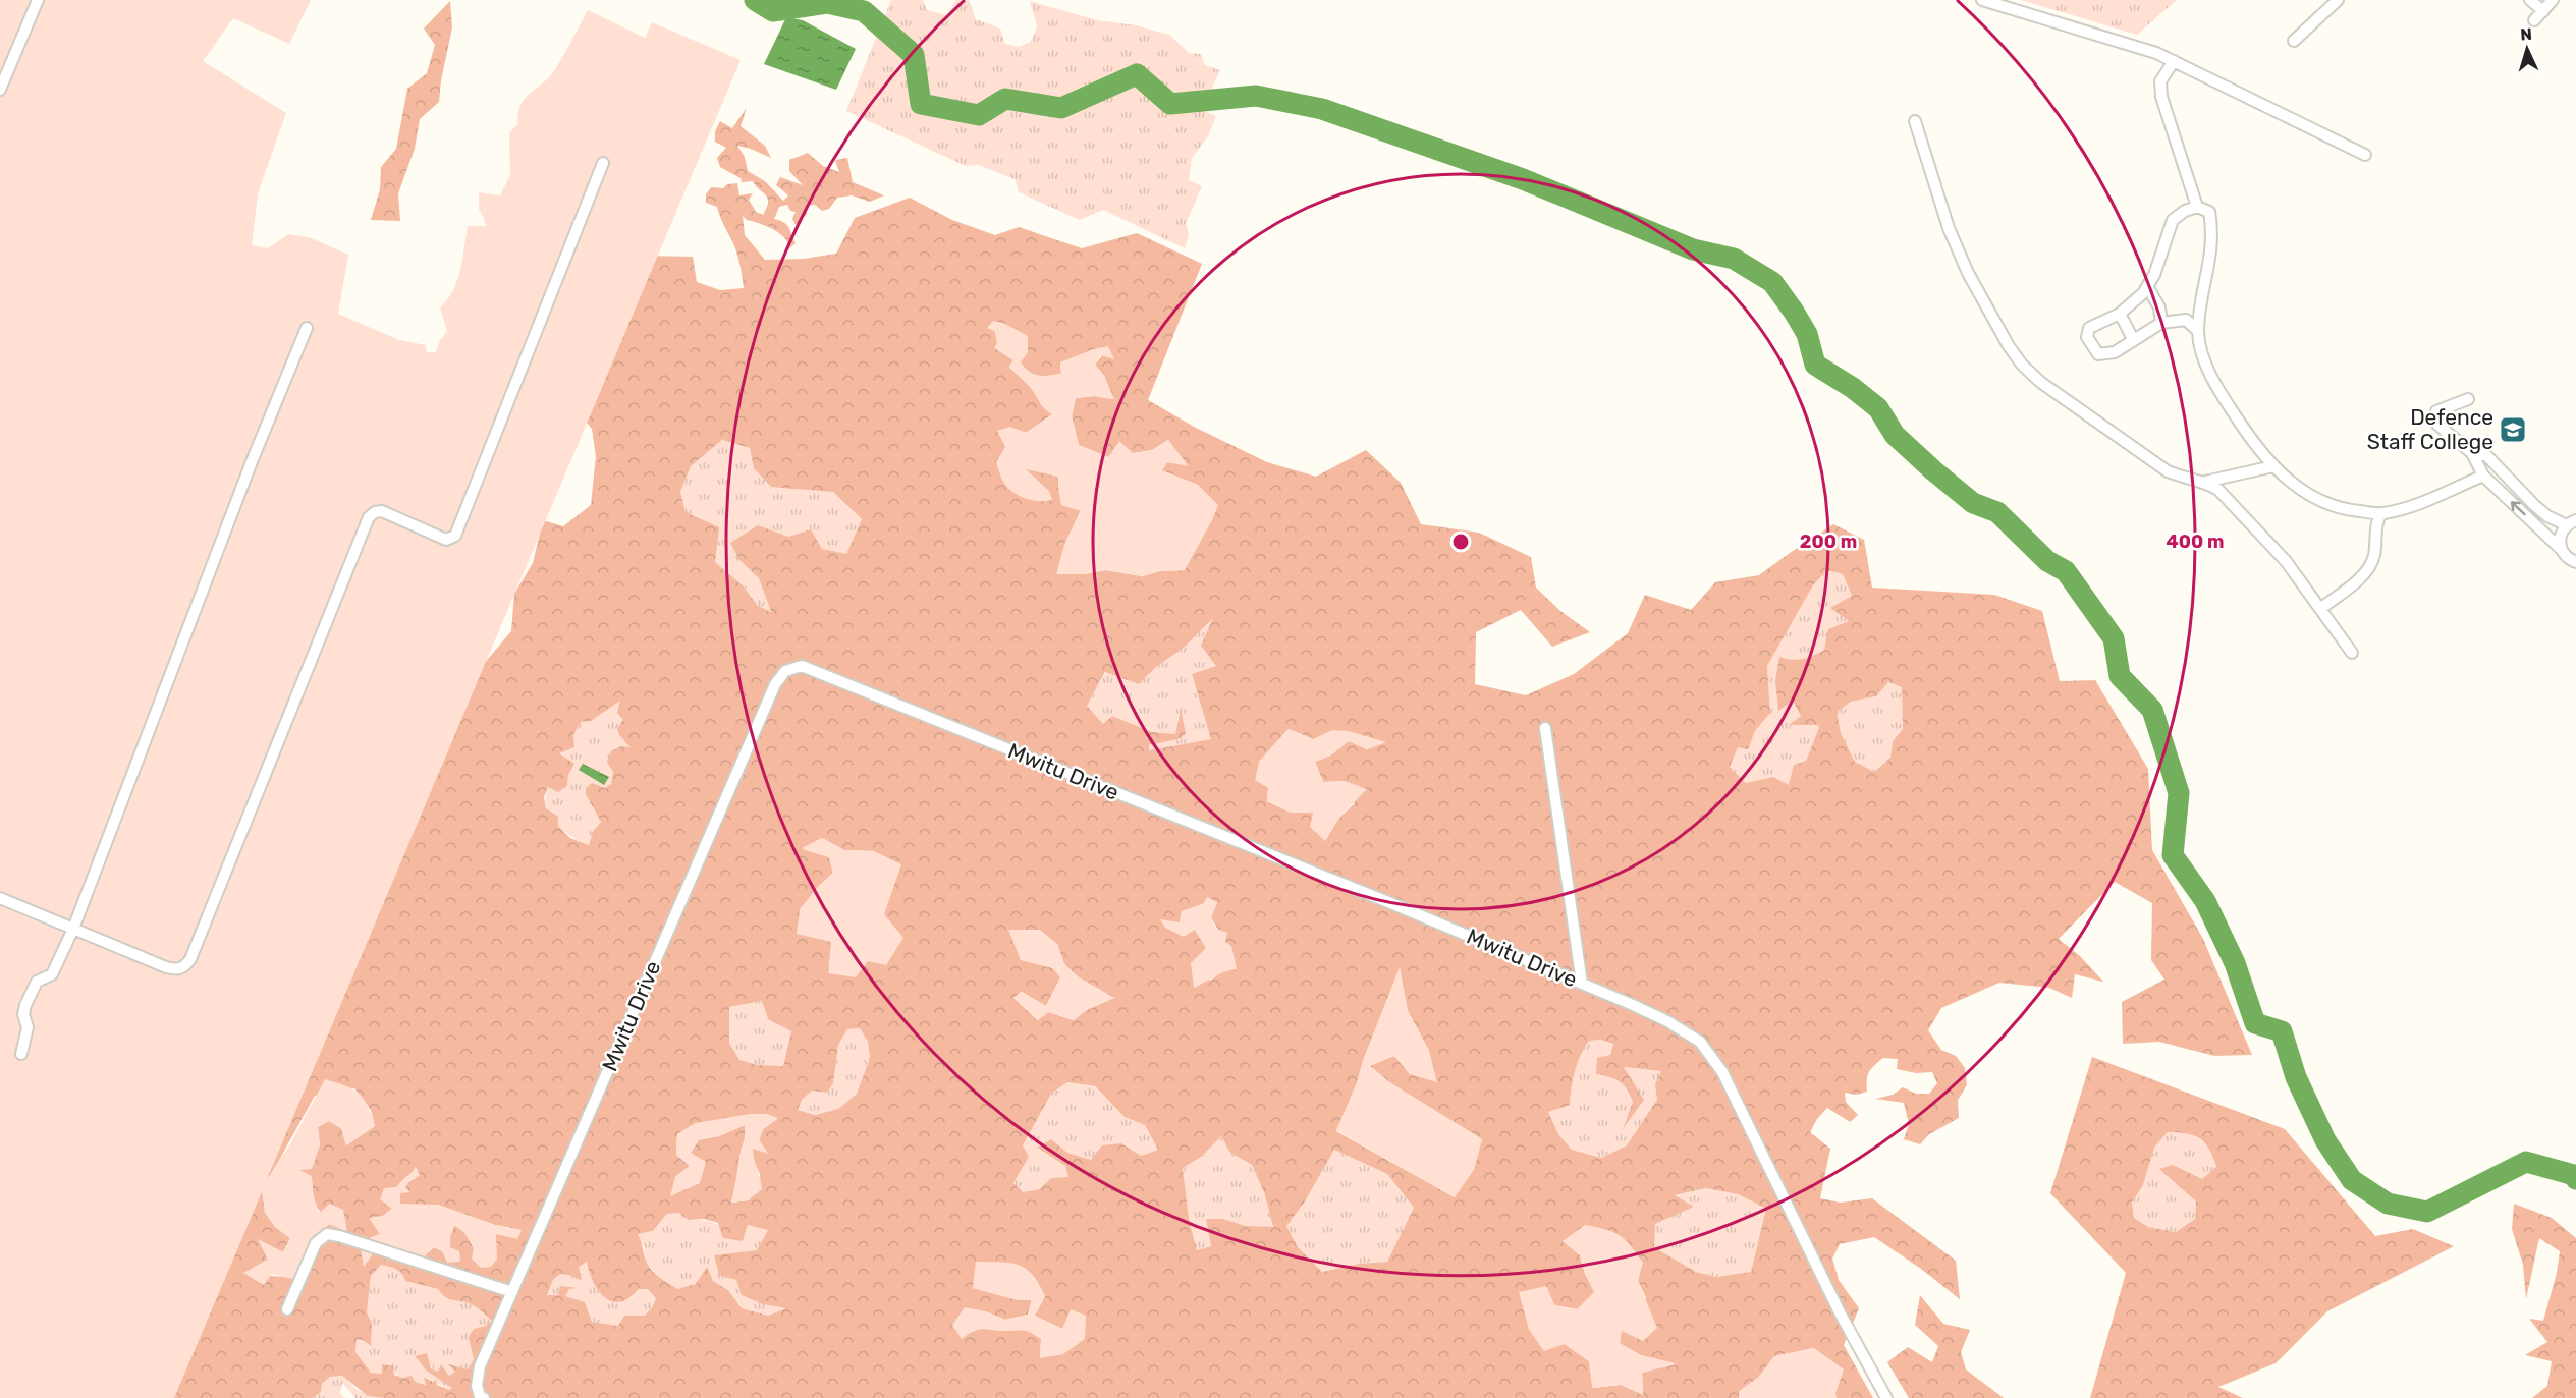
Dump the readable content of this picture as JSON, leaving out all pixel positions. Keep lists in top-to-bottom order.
{
  "streets": {
    "street": ["Mwitu Drive"]
  },
  "places": {
    "school or university": ["Defence Staff College"]
  },
  "north": "top",
  "rings": ["200 m", "400 m"]
}
